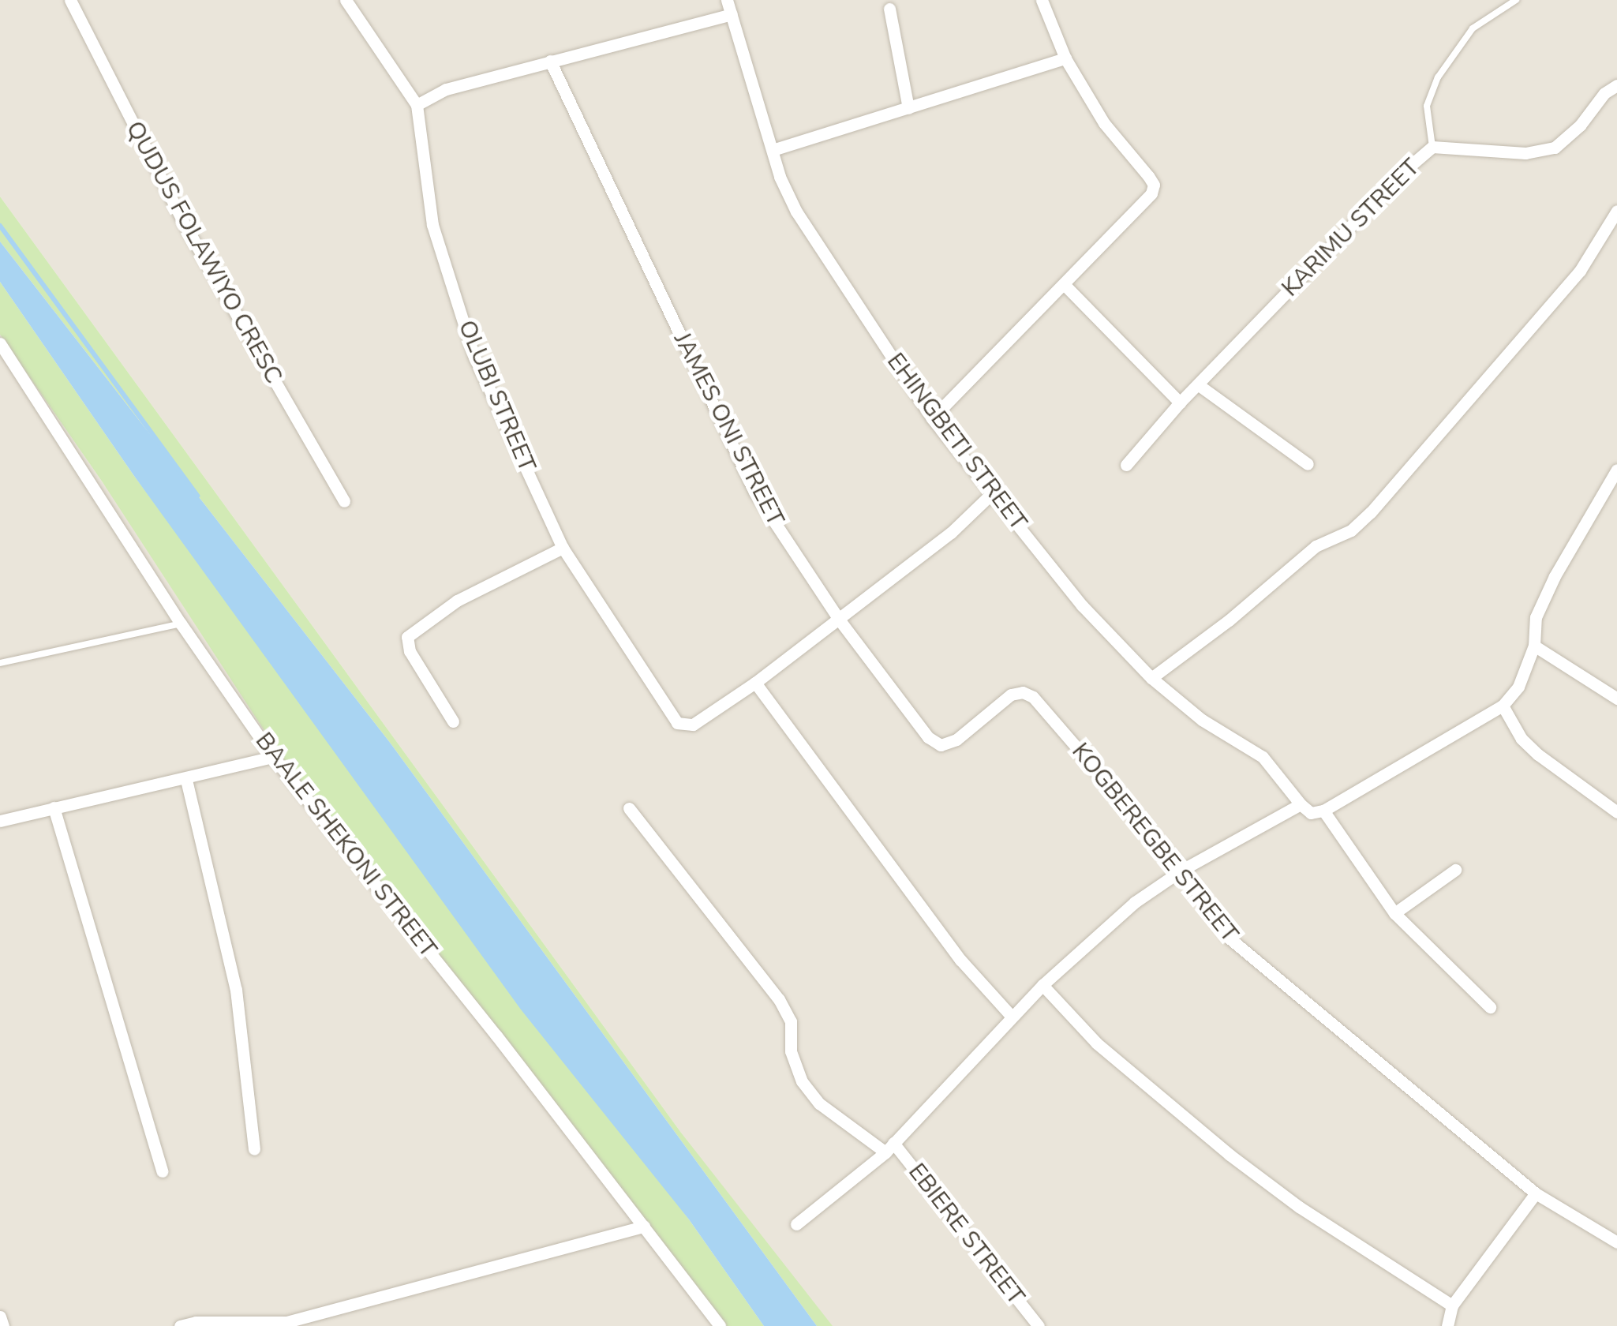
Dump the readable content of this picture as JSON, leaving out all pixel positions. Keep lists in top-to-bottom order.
{
  "streets": {
    "street": [
      "KARIMU STREET",
      "QUDUS FOLAWIYO CRESC",
      "OLUBI STREET",
      "JAMES ONI STREET",
      "EHINGBETI STREET",
      "KOGBEREGBE STREET",
      "BAALE SHEKONI STREET",
      "EBIERE STREET"
    ]
  },
  "crossings": [
    ["JAMES ONI STREET", "KOGBEREGBE STREET"]
  ]
}
